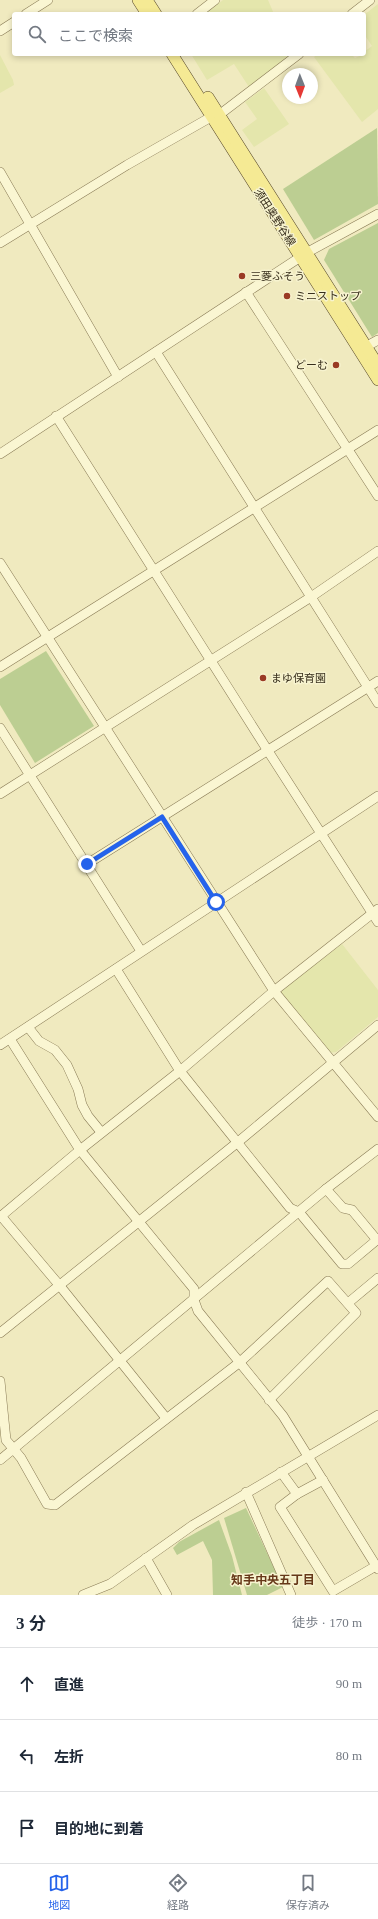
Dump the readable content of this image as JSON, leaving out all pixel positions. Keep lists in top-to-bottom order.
{
  "streets": {
    "main road": ["須田奥野谷線"]
  },
  "districts": ["知手中央五丁目"],
  "places": [
    "三菱ふそう",
    "ミニストップ",
    "どーむ",
    "まゆ保育園"
  ],
  "north": "bottom",
  "page": {
    "search": "ここで検索",
    "heading": ["3 分", "徒歩 · 170 m"],
    "list": [
      ["直進", "90 m"],
      ["左折", "80 m"],
      "目的地に到着"
    ],
    "nav": ["地図", "経路", "保存済み"]
  }
}
